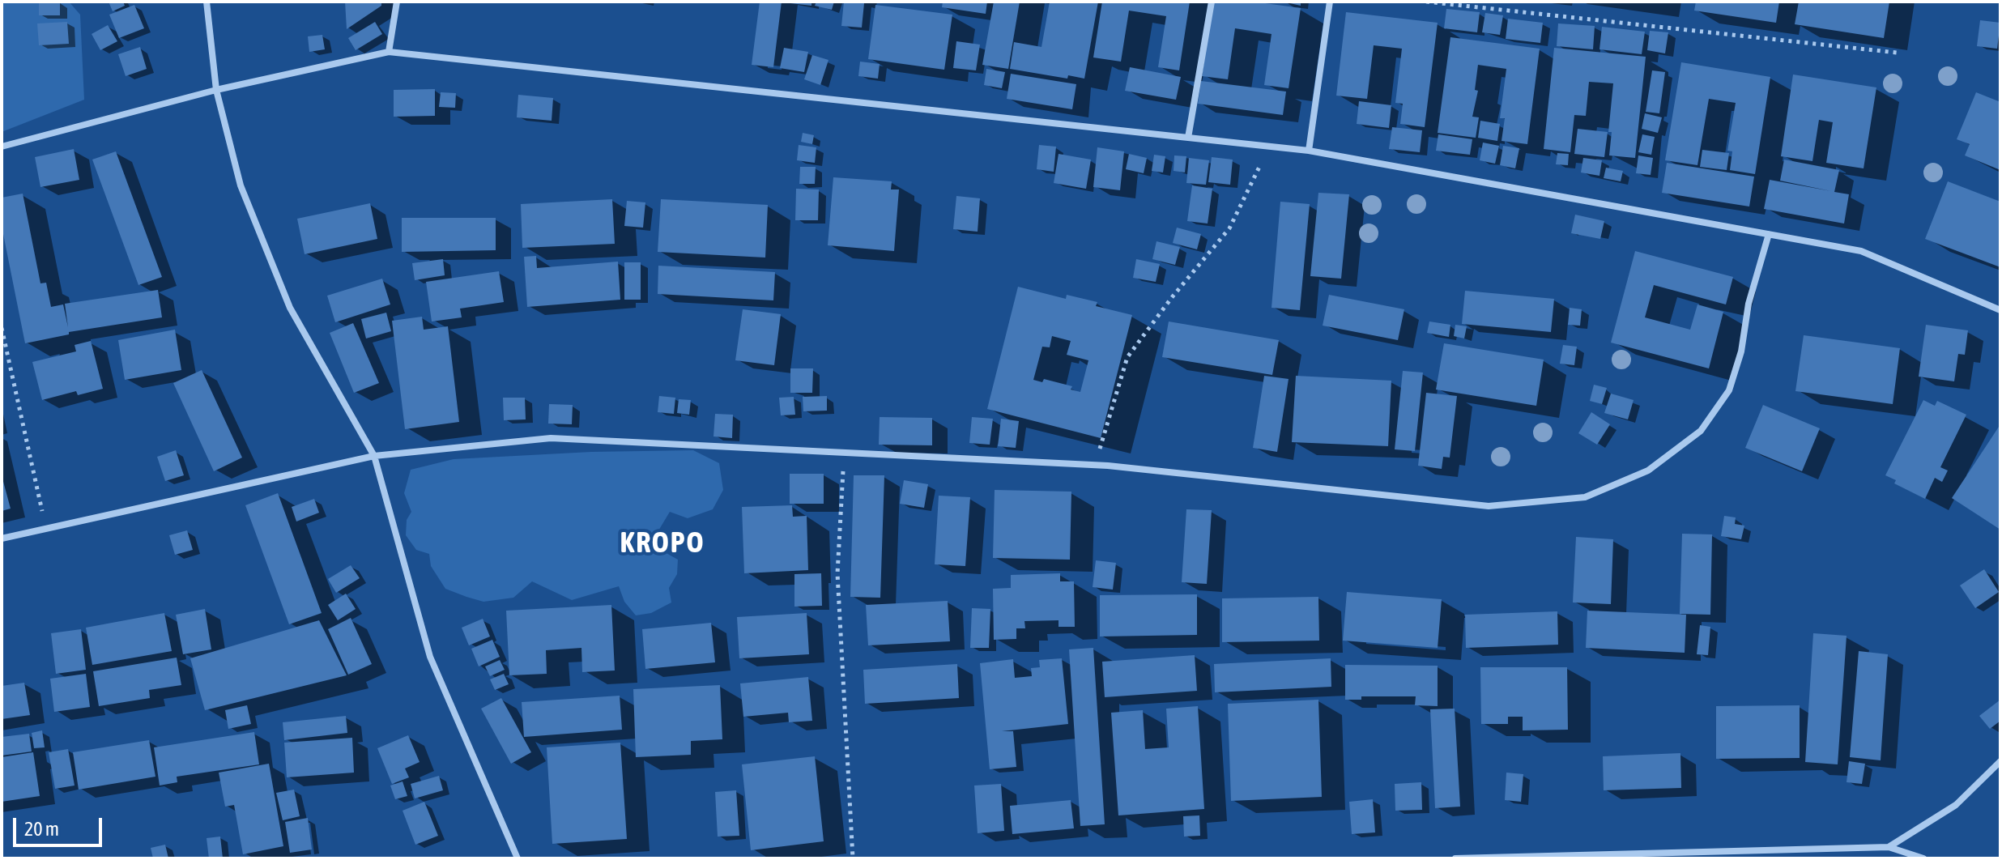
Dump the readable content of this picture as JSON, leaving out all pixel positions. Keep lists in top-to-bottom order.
{
  "districts": ["KROPO"],
  "scale_bar": "20 m"
}
